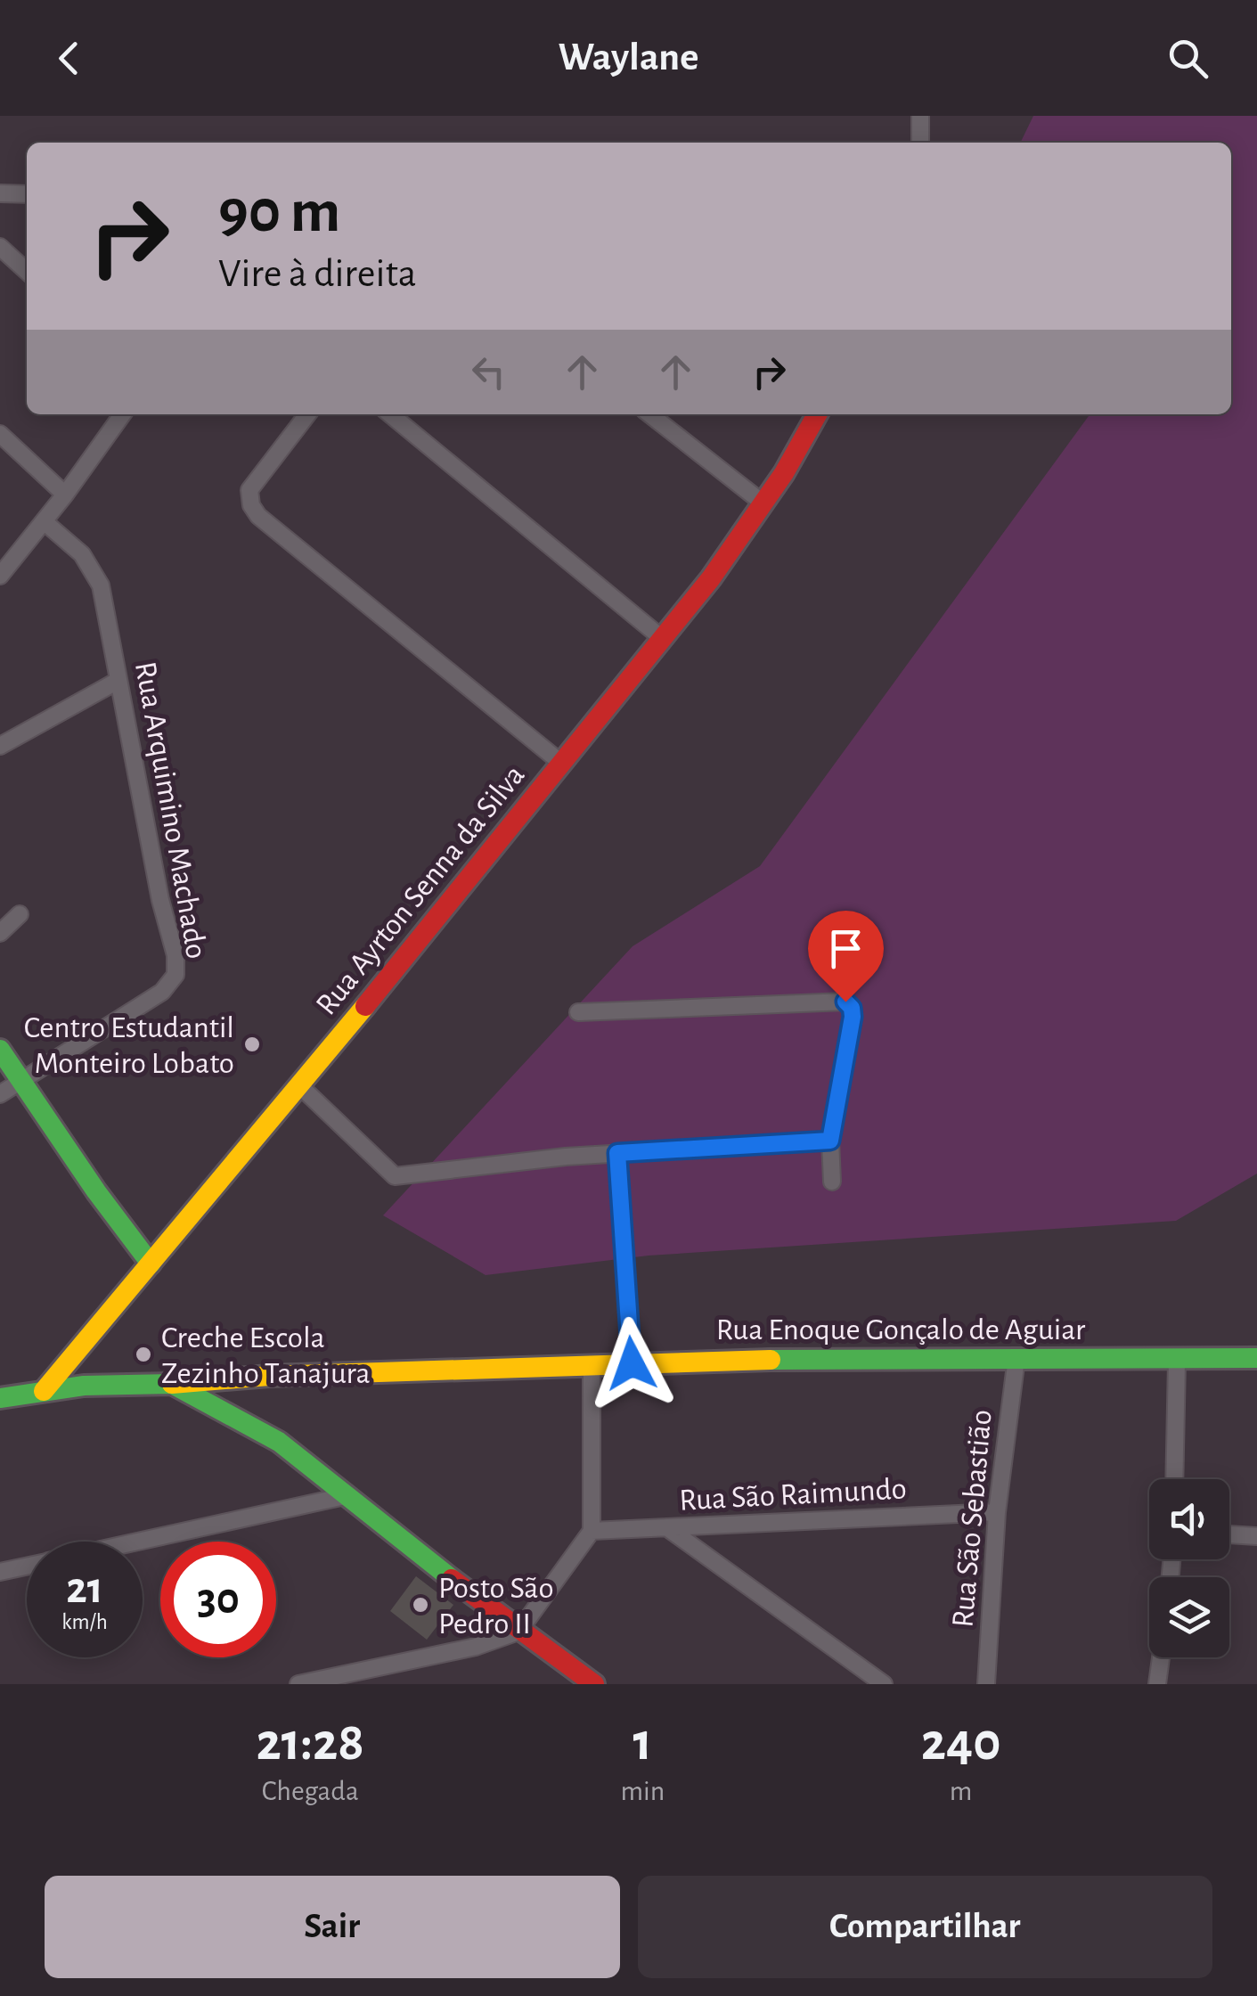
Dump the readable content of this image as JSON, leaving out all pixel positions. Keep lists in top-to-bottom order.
{
  "streets": {
    "street": [
      "Rua Arquimino Machado",
      "Rua Ayrton Senna da Silva",
      "Rua Enoque Gonçalo de Aguiar",
      "Rua São Raimundo",
      "Rua São Sebastião"
    ]
  },
  "crossings": [
    ["Rua Ayrton Senna da Silva", "Rua Enoque Gonçalo de Aguiar"],
    ["Rua Enoque Gonçalo de Aguiar", "Rua São Sebastião"],
    ["Rua São Raimundo", "Rua São Sebastião"]
  ],
  "places": ["Centro Estudantil Monteiro Lobato", "Creche Escola Zezinho Tanajura", "Posto São Pedro II"],
  "page": {
    "header": "Waylane",
    "turn": ["90 m", "Vire à direita"],
    "speed": "21 km/h",
    "limit": "30",
    "eta": [
      "21:28",
      "Chegada",
      "1",
      "min",
      "240",
      "m"
    ],
    "buttons": ["Sair", "Compartilhar"]
  }
}
